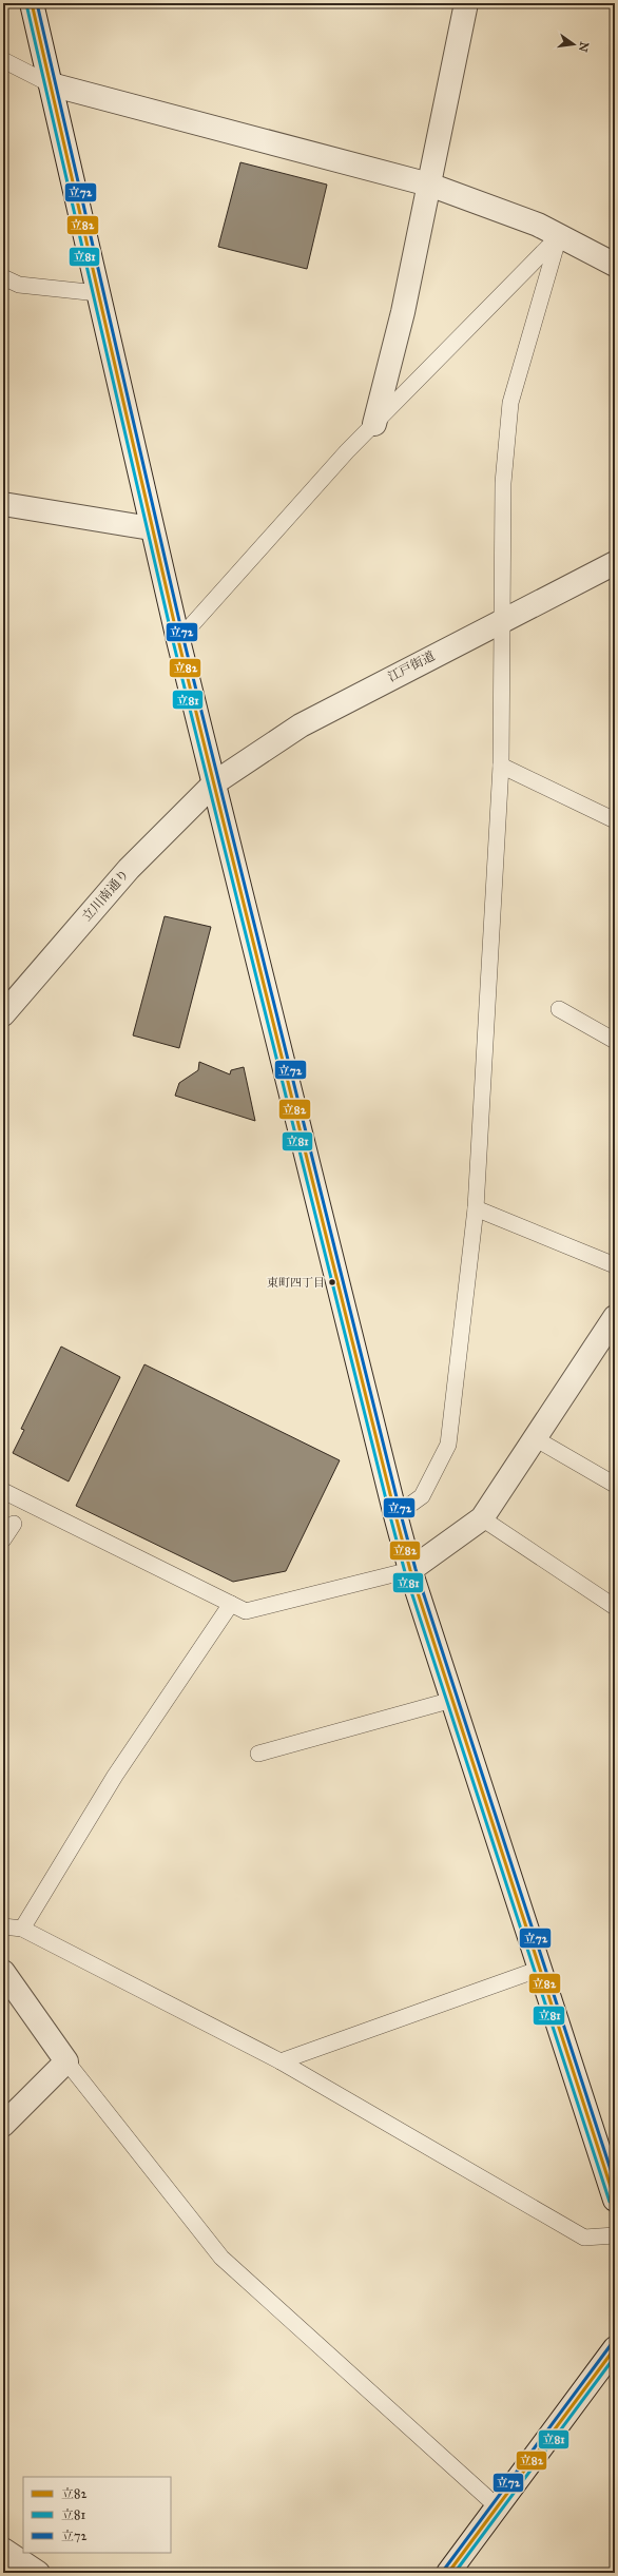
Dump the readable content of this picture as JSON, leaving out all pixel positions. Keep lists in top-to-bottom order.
{
  "streets": {
    "main road": ["江戸街道", "立川南通り"]
  },
  "crossings": [
    ["江戸街道", "立川南通り"]
  ],
  "places": ["東町四丁目"],
  "lines": ["transit line 立82", "transit line 立72", "transit line 立81"],
  "legend": ["立82", "立81", "立72"],
  "north": "right"
}
